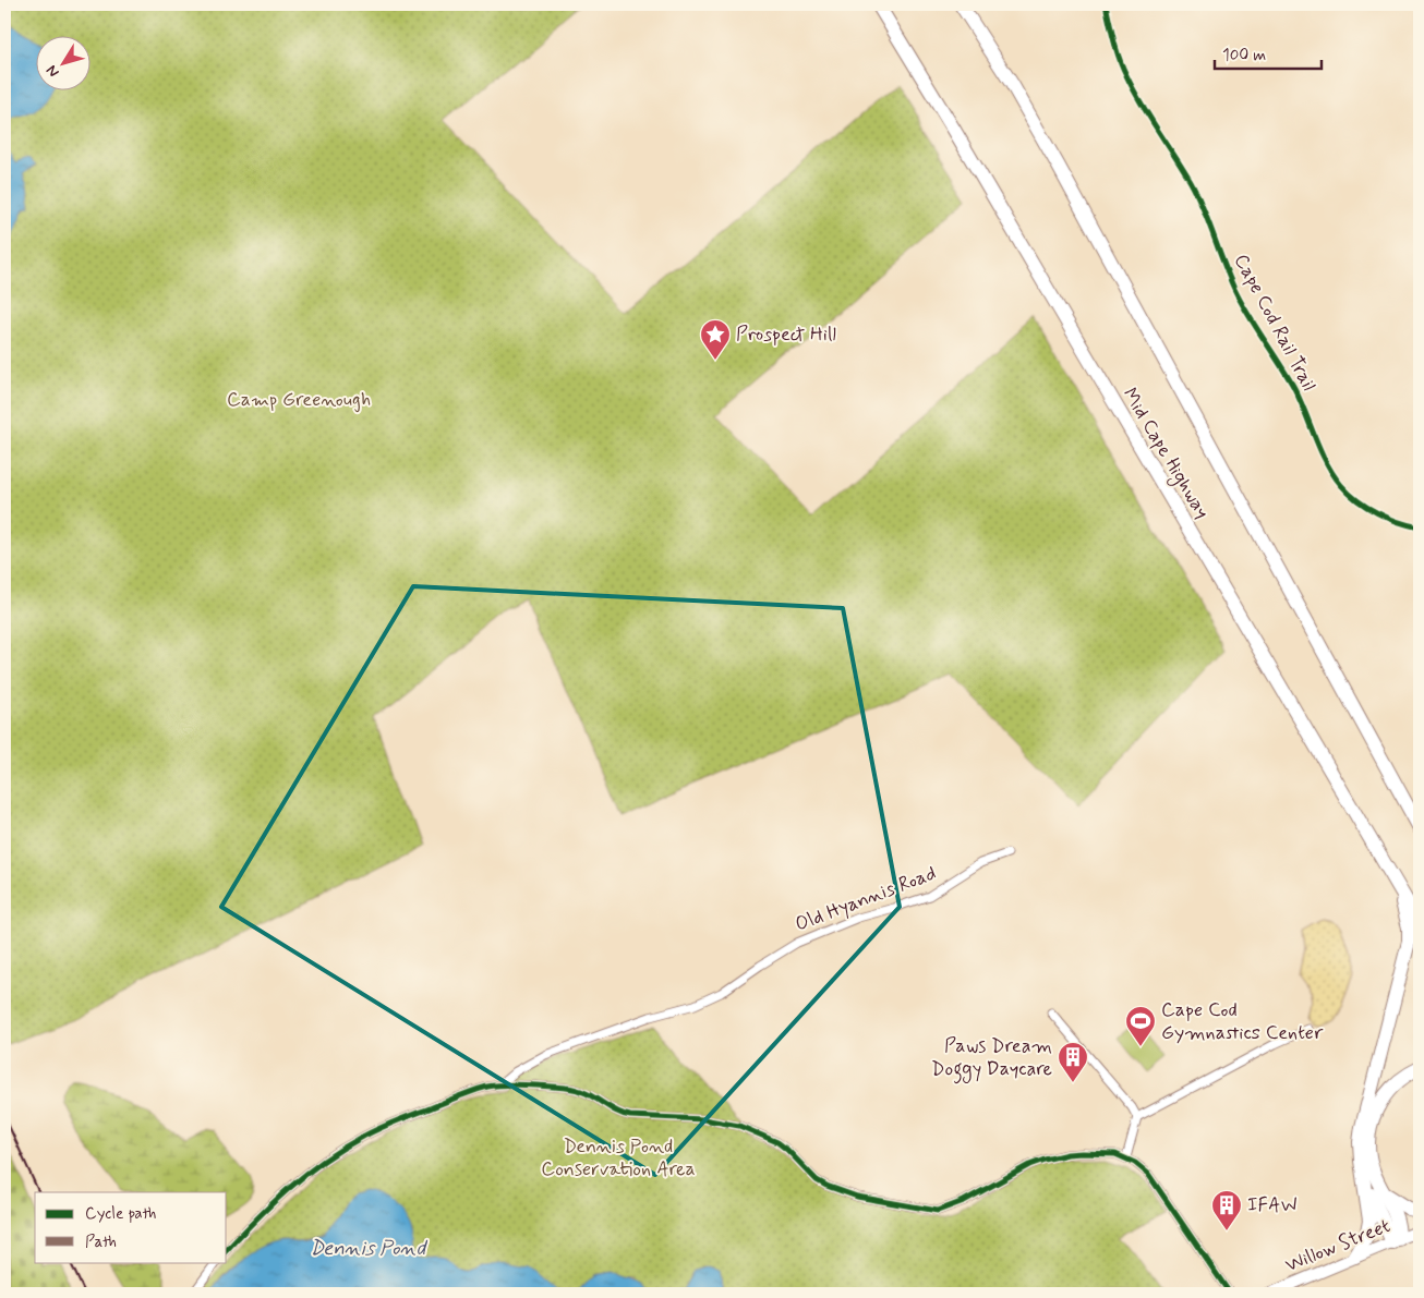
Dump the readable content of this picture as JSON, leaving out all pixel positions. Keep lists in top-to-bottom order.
{
  "streets": {
    "highway": ["Mid Cape Highway"],
    "main road": ["Willow Street"],
    "street": ["Old Hyannis Road"],
    "cycle path": ["Cape Cod Rail Trail"]
  },
  "water": ["Dennis Pond"],
  "parks": ["Camp Greenough", "Dennis Pond Conservation Area"],
  "places": {
    "place": ["Prospect Hill"],
    "sports": ["Cape Cod Gymnastics Center"],
    "building": ["Paws Dream Doggy Daycare", "IFAW"]
  },
  "legend": ["Cycle path", "Path"],
  "scale_bar": "100 m",
  "north": "bottom left"
}
